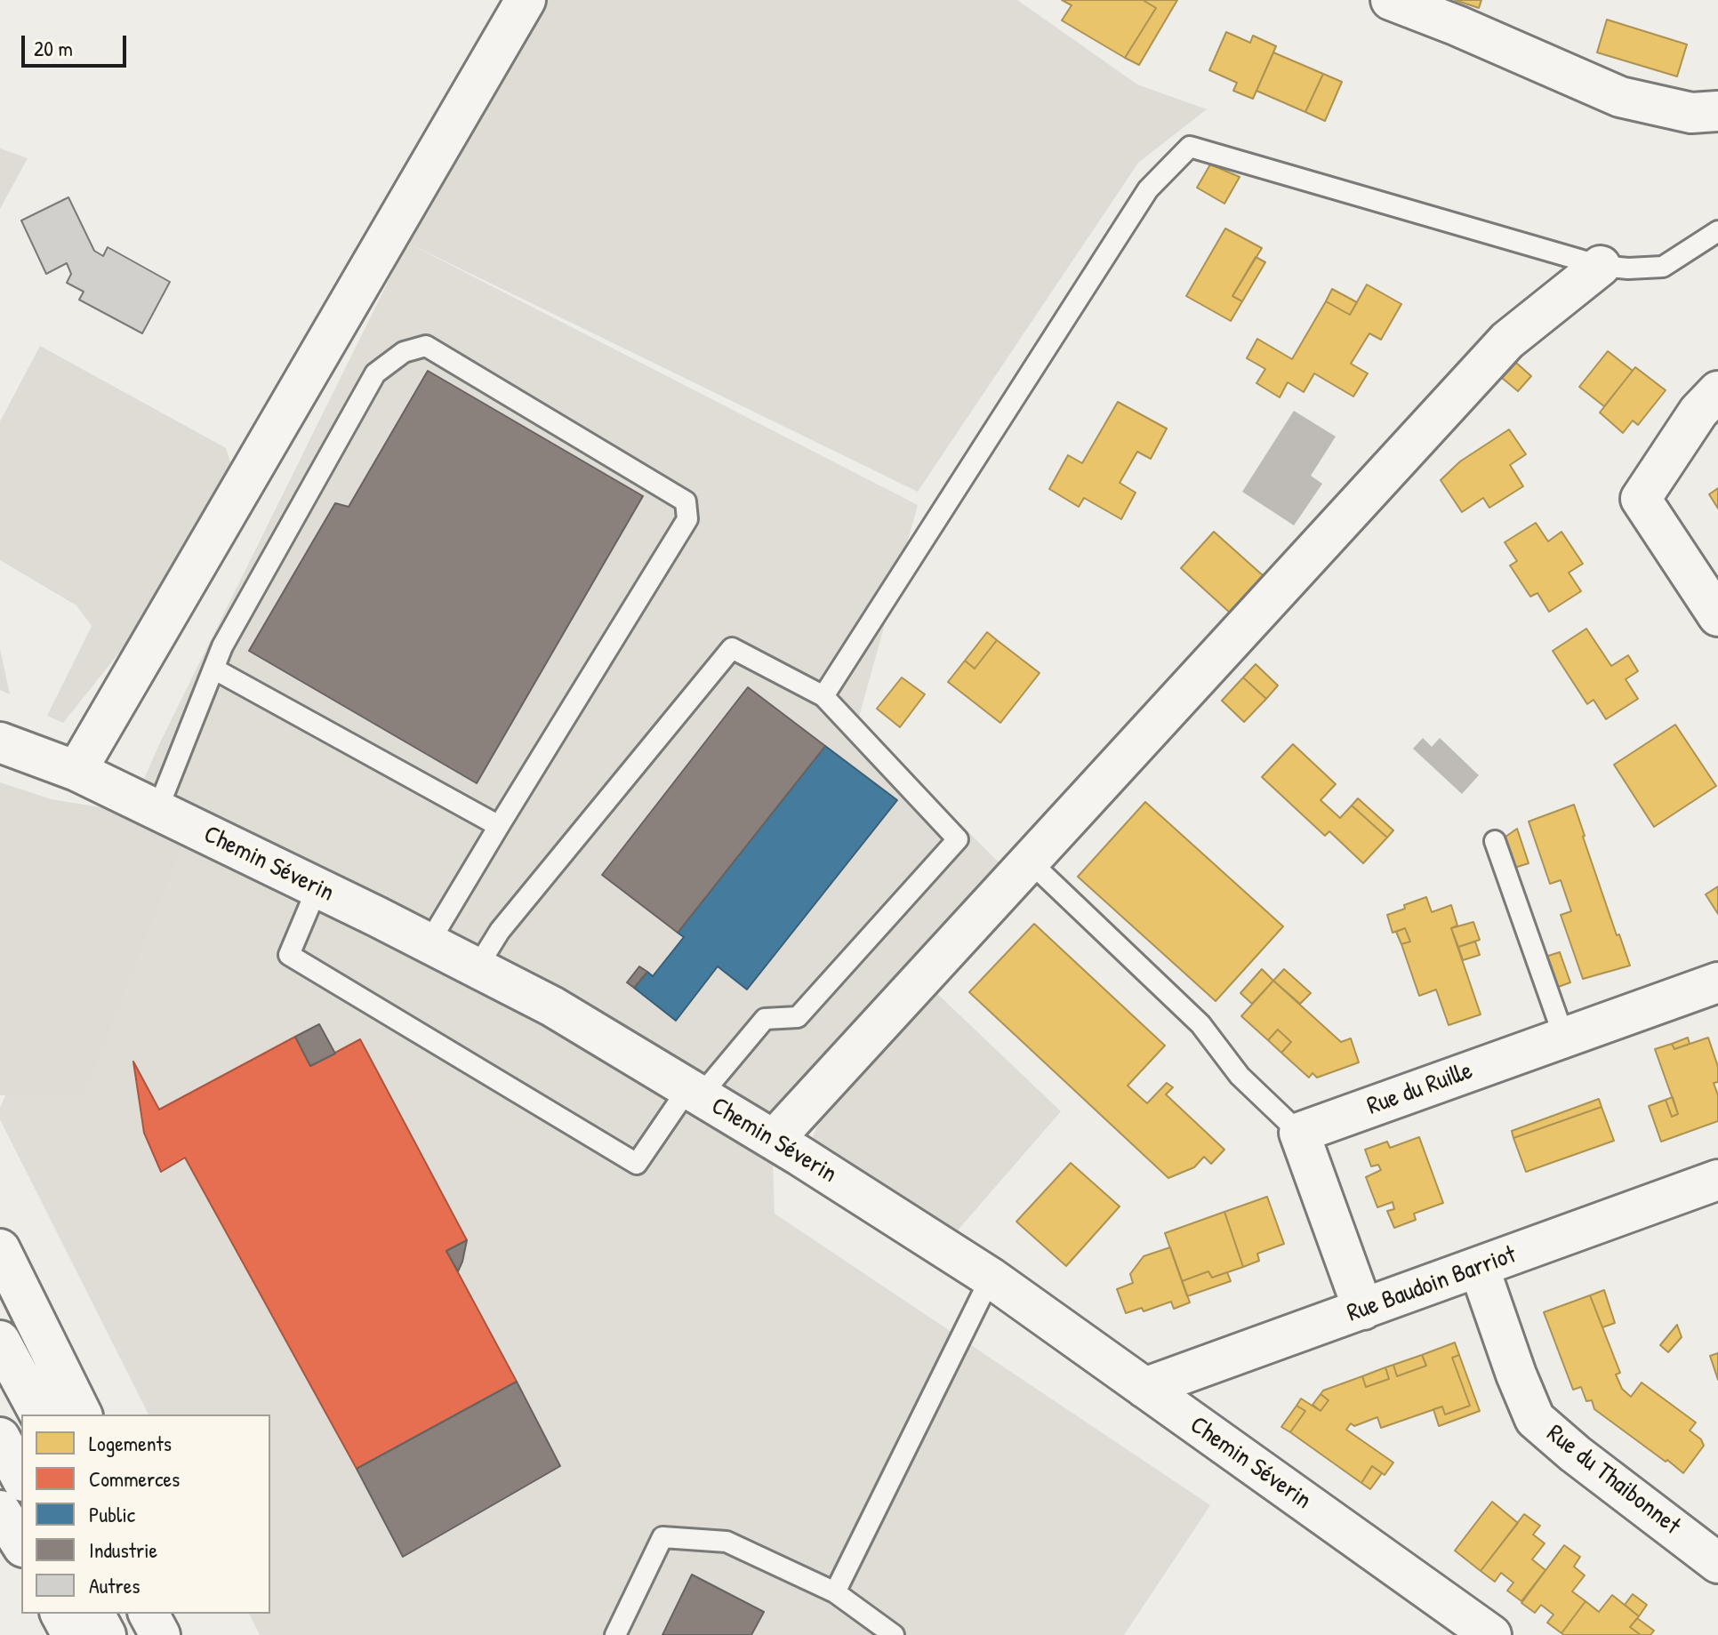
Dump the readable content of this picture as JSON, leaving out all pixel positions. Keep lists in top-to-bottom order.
{
  "streets": {
    "main road": [
      "Chemin Séverin",
      "Rue du Ruille",
      "Rue Baudoin Barriot",
      "Rue du Thaibonnet"
    ]
  },
  "crossings": [
    ["Chemin Séverin", "Rue Baudoin Barriot"],
    ["Rue Baudoin Barriot", "Rue du Thaibonnet"]
  ],
  "legend": [
    "Logements",
    "Commerces",
    "Public",
    "Industrie",
    "Autres"
  ],
  "scale_bar": "20 m"
}
